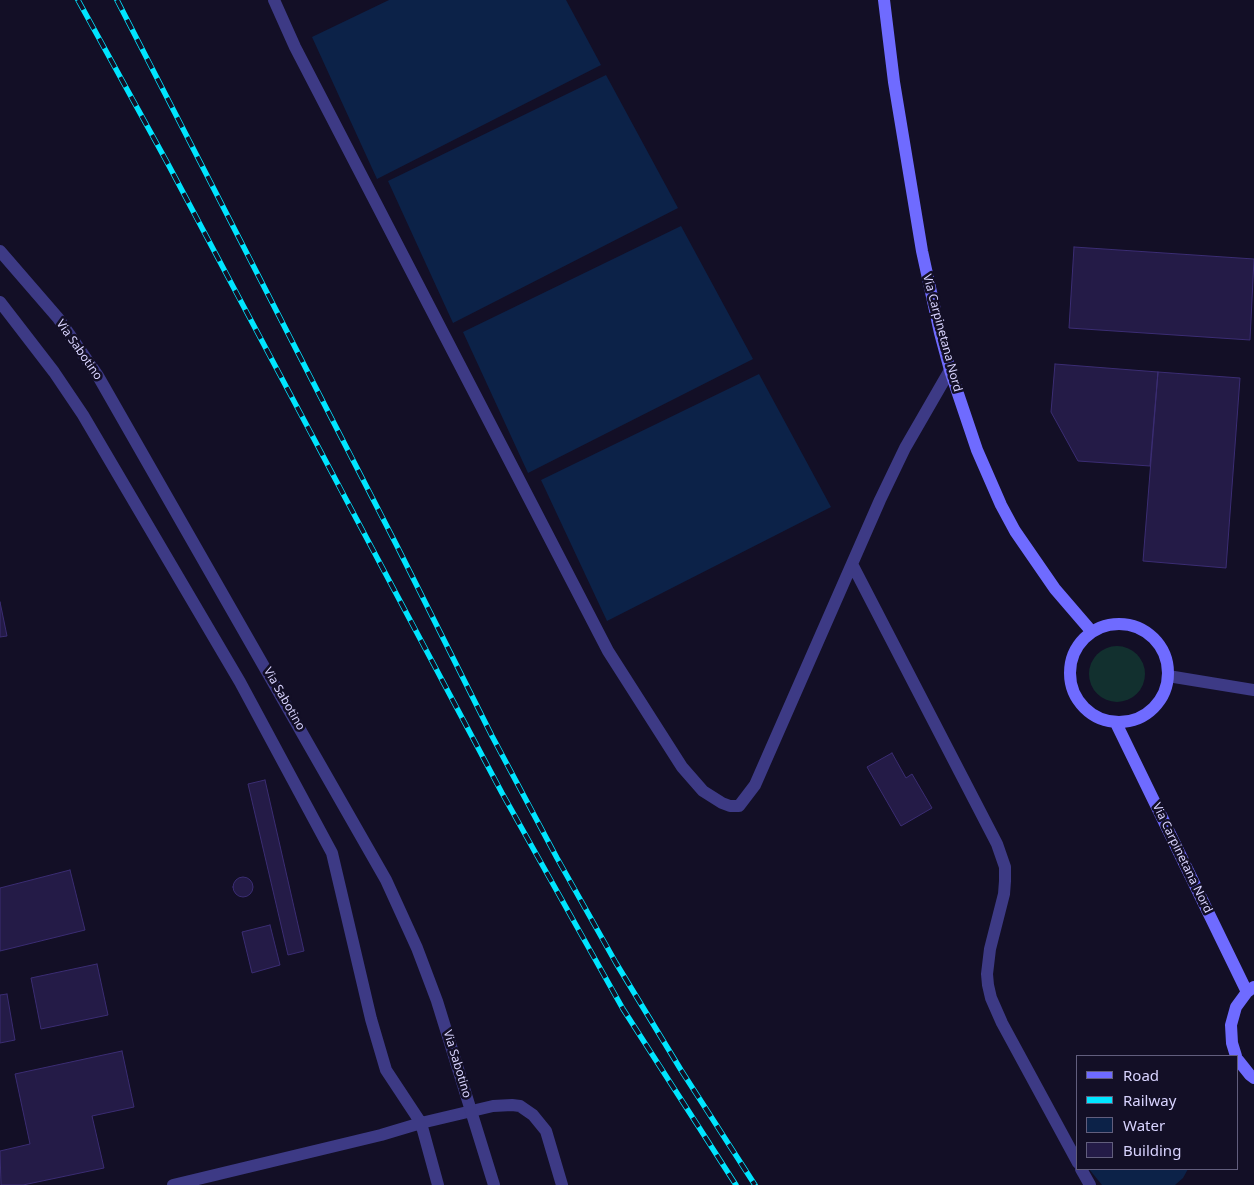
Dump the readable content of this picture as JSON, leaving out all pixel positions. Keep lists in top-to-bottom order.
{
  "streets": {
    "main road": ["Via Carpinetana Nord"],
    "street": ["Via Sabotino"]
  },
  "legend": [
    "Road",
    "Railway",
    "Water",
    "Building"
  ]
}
